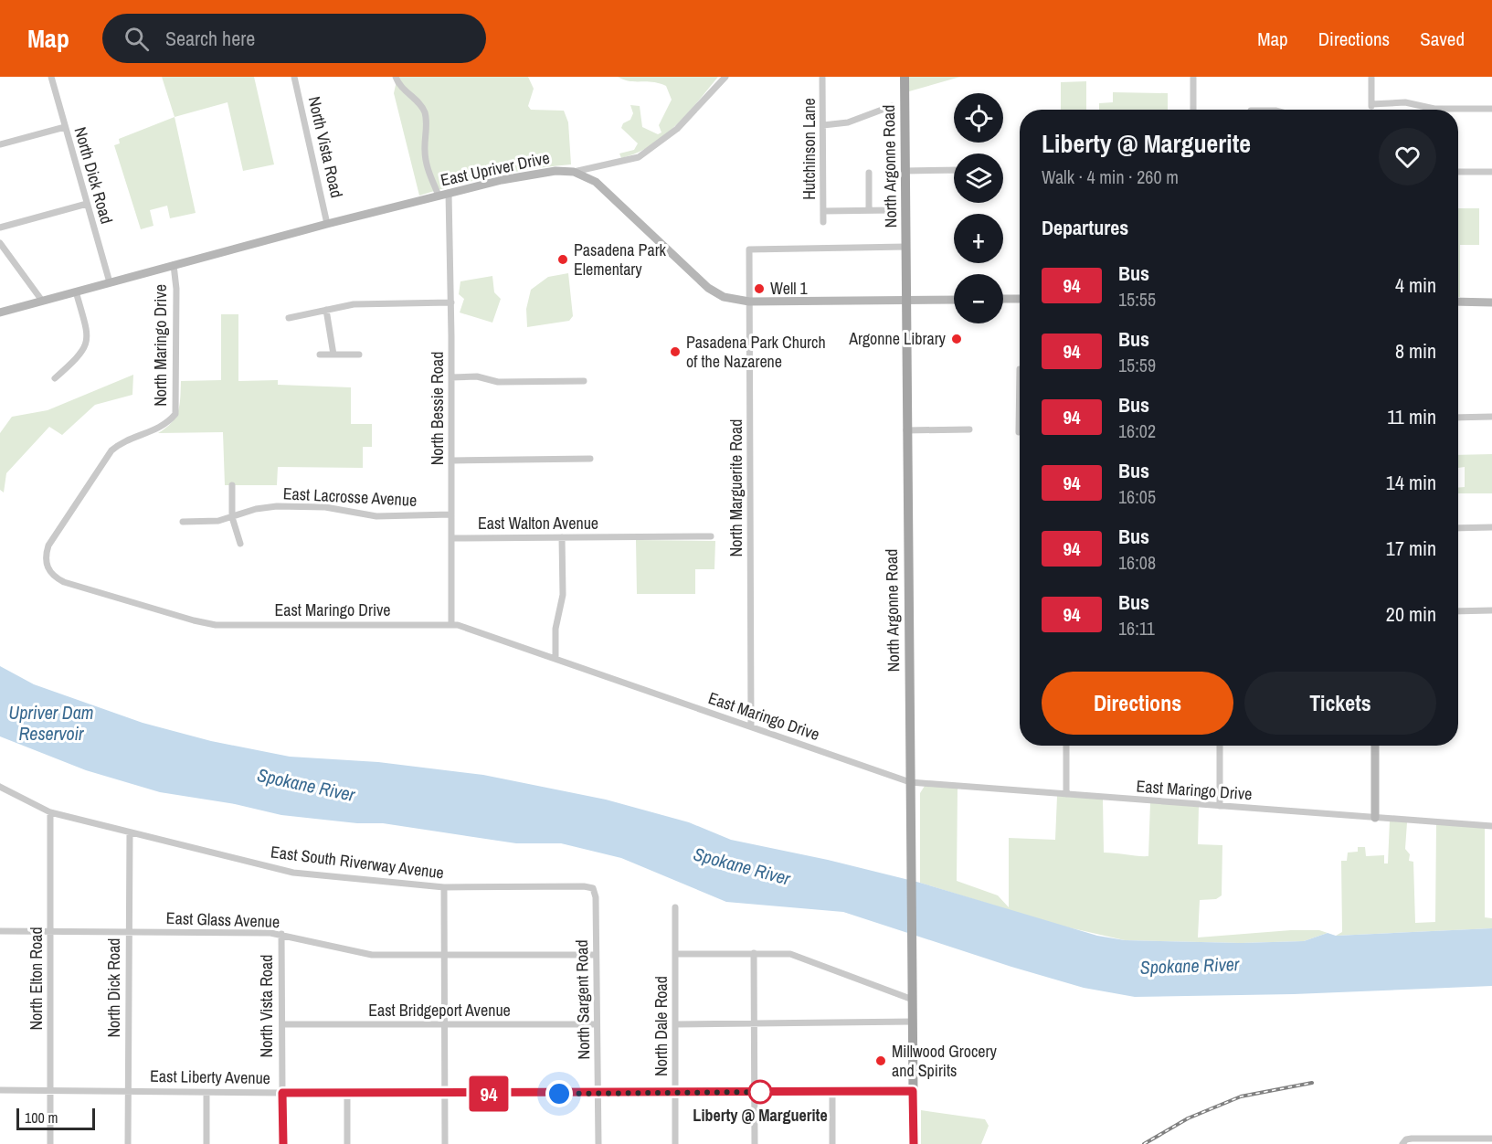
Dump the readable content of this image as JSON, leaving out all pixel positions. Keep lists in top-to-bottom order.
{
  "streets": {
    "main road": [
      "North Vista Road",
      "North Argonne Road",
      "East Upriver Drive",
      "East Liberty Avenue"
    ],
    "street": [
      "Hutchinson Lane",
      "North Dick Road",
      "North Maringo Drive",
      "North Bessie Road",
      "North Marguerite Road",
      "East Lacrosse Avenue",
      "East Walton Avenue",
      "East Maringo Drive",
      "East South Riverway Avenue",
      "East Glass Avenue",
      "North Elton Road",
      "North Sargent Road",
      "East Bridgeport Avenue",
      "North Dale Road"
    ]
  },
  "crossings": [
    ["North Vista Road", "East Upriver Drive"],
    ["North Vista Road", "East Glass Avenue"],
    ["North Vista Road", "East Bridgeport Avenue"],
    ["North Vista Road", "East Liberty Avenue"],
    ["North Argonne Road", "East Upriver Drive"],
    ["North Argonne Road", "North Marguerite Road"],
    ["North Argonne Road", "East Maringo Drive"],
    ["North Argonne Road", "East Liberty Avenue"],
    ["East Upriver Drive", "North Dick Road"],
    ["East Upriver Drive", "North Maringo Drive"],
    ["East Upriver Drive", "North Bessie Road"],
    ["East Upriver Drive", "North Marguerite Road"],
    ["North Dick Road", "East South Riverway Avenue"],
    ["North Dick Road", "East Glass Avenue"],
    ["North Dick Road", "East Liberty Avenue"],
    ["North Maringo Drive", "East Maringo Drive"],
    ["North Bessie Road", "East Lacrosse Avenue"],
    ["North Bessie Road", "East Walton Avenue"],
    ["North Bessie Road", "East Maringo Drive"],
    ["North Marguerite Road", "East Maringo Drive"],
    ["East South Riverway Avenue", "North Elton Road"],
    ["East South Riverway Avenue", "North Sargent Road"],
    ["East Glass Avenue", "North Elton Road"],
    ["East Glass Avenue", "North Sargent Road"],
    ["North Elton Road", "East Liberty Avenue"],
    ["North Sargent Road", "East Bridgeport Avenue"],
    ["North Sargent Road", "East Liberty Avenue"],
    ["North Dale Road", "East Liberty Avenue"]
  ],
  "water": ["Upriver Dam Reservoir", "Spokane River"],
  "places": [
    "Pasadena Park Elementary",
    "Well 1",
    "Argonne Library",
    "Pasadena Park Church of the Nazarene",
    "Millwood Grocery and Spirits",
    "Liberty @ Marguerite"
  ],
  "lines": ["bus line 94"],
  "scale_bar": "100 m",
  "page": {
    "header": "Map",
    "search": "Search here",
    "nav": ["Map", "Directions", "Saved"],
    "on_map": "94",
    "map_buttons": ["+", "−"],
    "heading": [
      ["Liberty @ Marguerite", "Walk · 4 min · 260 m"],
      "Departures"
    ],
    "list": [
      {
        "mark": "94",
        "name": "Bus",
        "note": "15:55",
        "value": "4 min"
      },
      {
        "mark": "94",
        "name": "Bus",
        "note": "15:59",
        "value": "8 min"
      },
      {
        "mark": "94",
        "name": "Bus",
        "note": "16:02",
        "value": "11 min"
      },
      {
        "mark": "94",
        "name": "Bus",
        "note": "16:05",
        "value": "14 min"
      },
      {
        "mark": "94",
        "name": "Bus",
        "note": "16:08",
        "value": "17 min"
      },
      {
        "mark": "94",
        "name": "Bus",
        "note": "16:11",
        "value": "20 min"
      }
    ],
    "buttons": ["Directions", "Tickets"],
    "scale": "100 m"
  }
}
